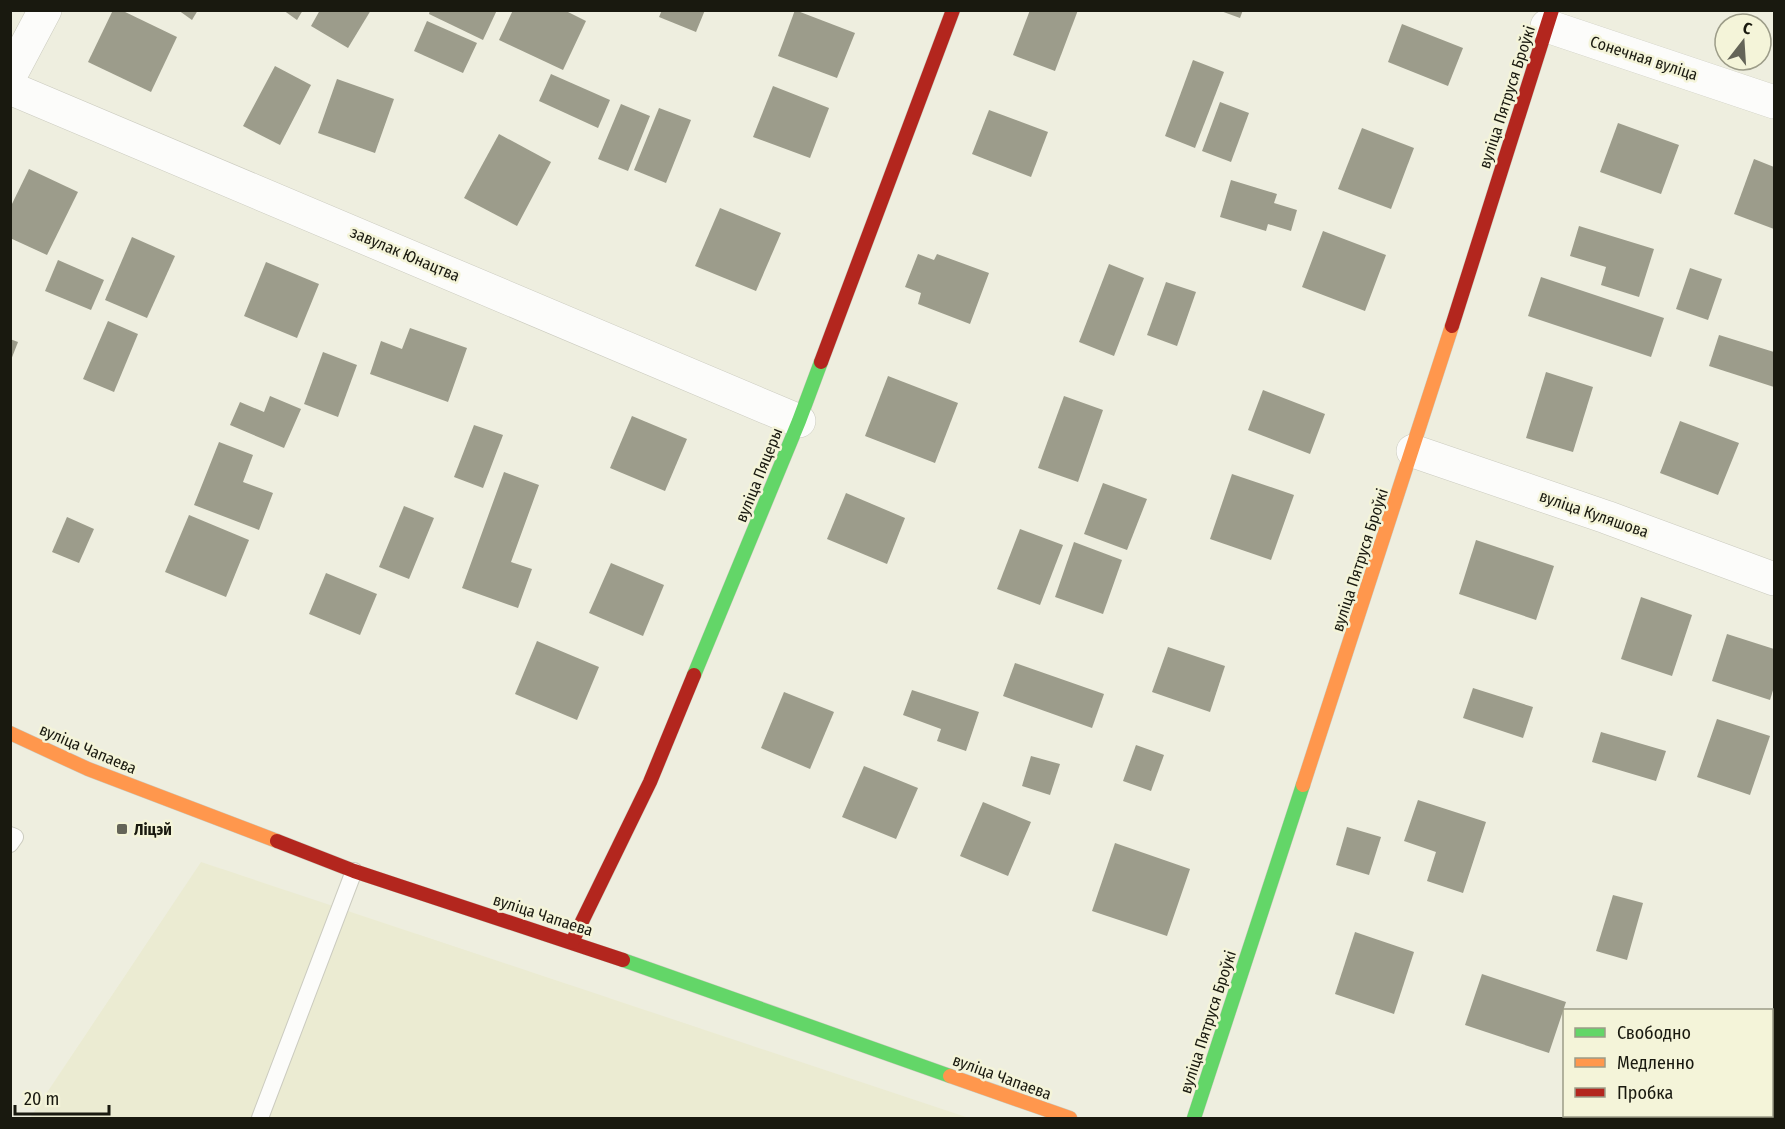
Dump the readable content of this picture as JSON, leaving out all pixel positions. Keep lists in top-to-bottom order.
{
  "streets": {
    "street": [
      "Сонечная вуліца",
      "вуліца Пятруся Броўкі",
      "завулак Юнацтва",
      "вуліца Пяцеры",
      "вуліца Куляшова",
      "вуліца Чапаева"
    ]
  },
  "crossings": [
    ["Сонечная вуліца", "вуліца Пятруся Броўкі"],
    ["вуліца Пятруся Броўкі", "вуліца Куляшова"],
    ["завулак Юнацтва", "вуліца Пяцеры"],
    ["вуліца Пяцеры", "вуліца Чапаева"]
  ],
  "places": {
    "transit": ["Ліцэй"]
  },
  "legend": ["Свободно", "Медленно", "Пробка"],
  "scale_bar": "20 m",
  "north": "top"
}
